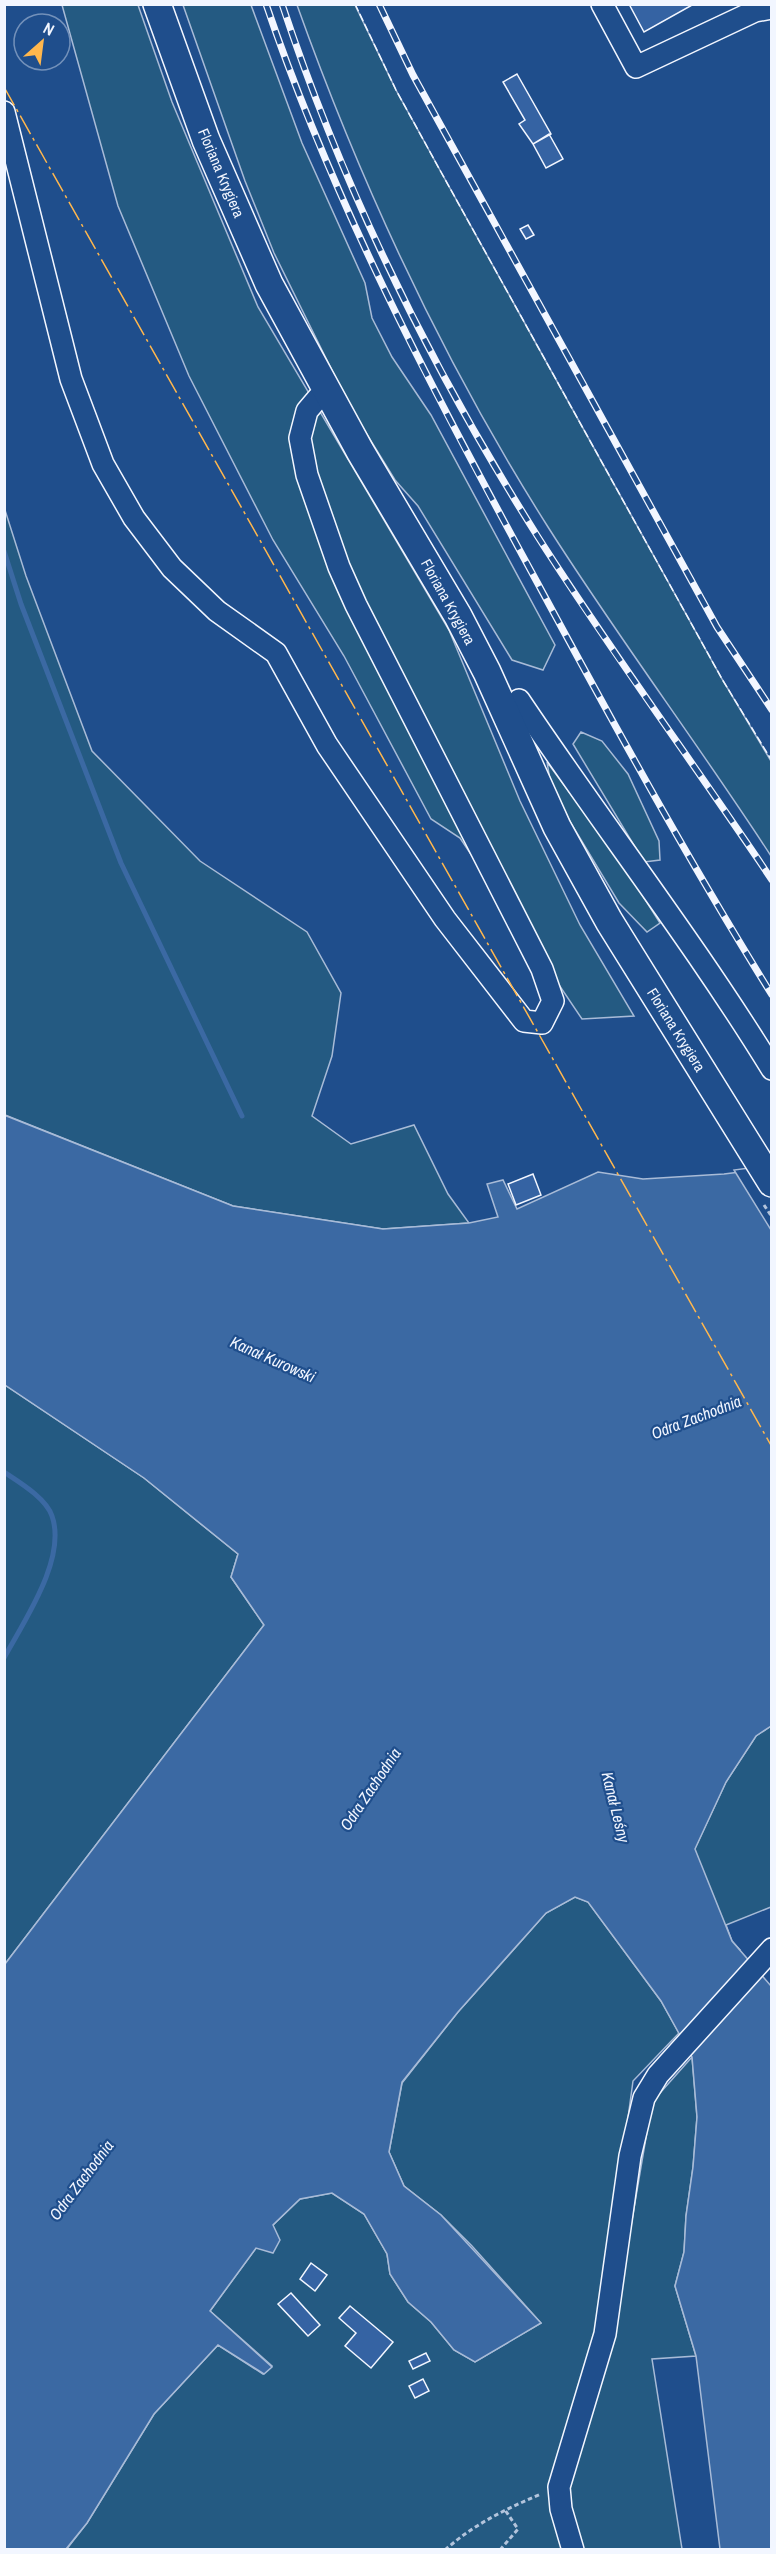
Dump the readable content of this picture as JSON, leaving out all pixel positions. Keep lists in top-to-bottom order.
{
  "streets": {
    "main road": ["Floriana Krygiera"]
  },
  "water": ["Kanał Kurowski", "Odra Zachodnia", "Kanał Leśny"],
  "north": "top right"
}
